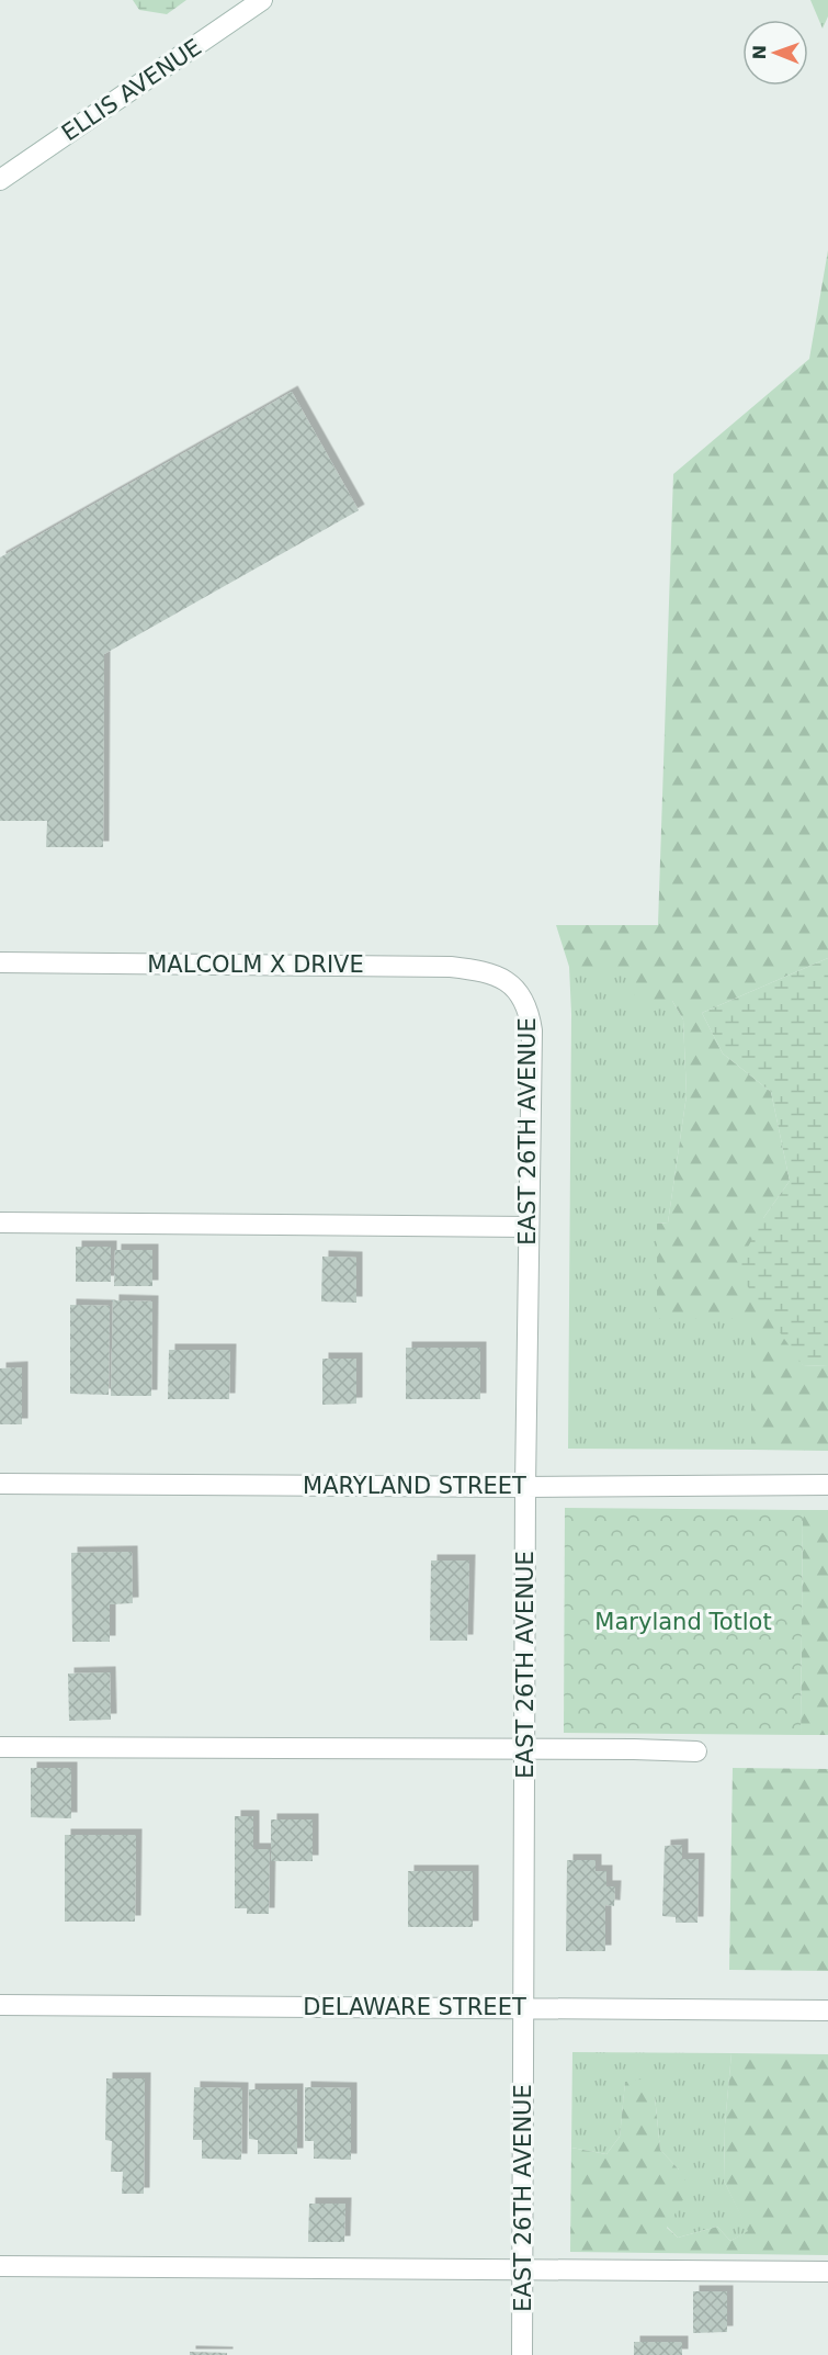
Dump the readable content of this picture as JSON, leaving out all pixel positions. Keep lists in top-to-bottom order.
{
  "streets": {
    "street": [
      "ELLIS AVENUE",
      "MALCOLM X DRIVE",
      "EAST 26TH AVENUE",
      "MARYLAND STREET",
      "DELAWARE STREET"
    ]
  },
  "crossings": [
    ["MALCOLM X DRIVE", "EAST 26TH AVENUE"],
    ["EAST 26TH AVENUE", "MARYLAND STREET"],
    ["EAST 26TH AVENUE", "DELAWARE STREET"]
  ],
  "parks": ["Maryland Totlot"],
  "north": "left"
}
